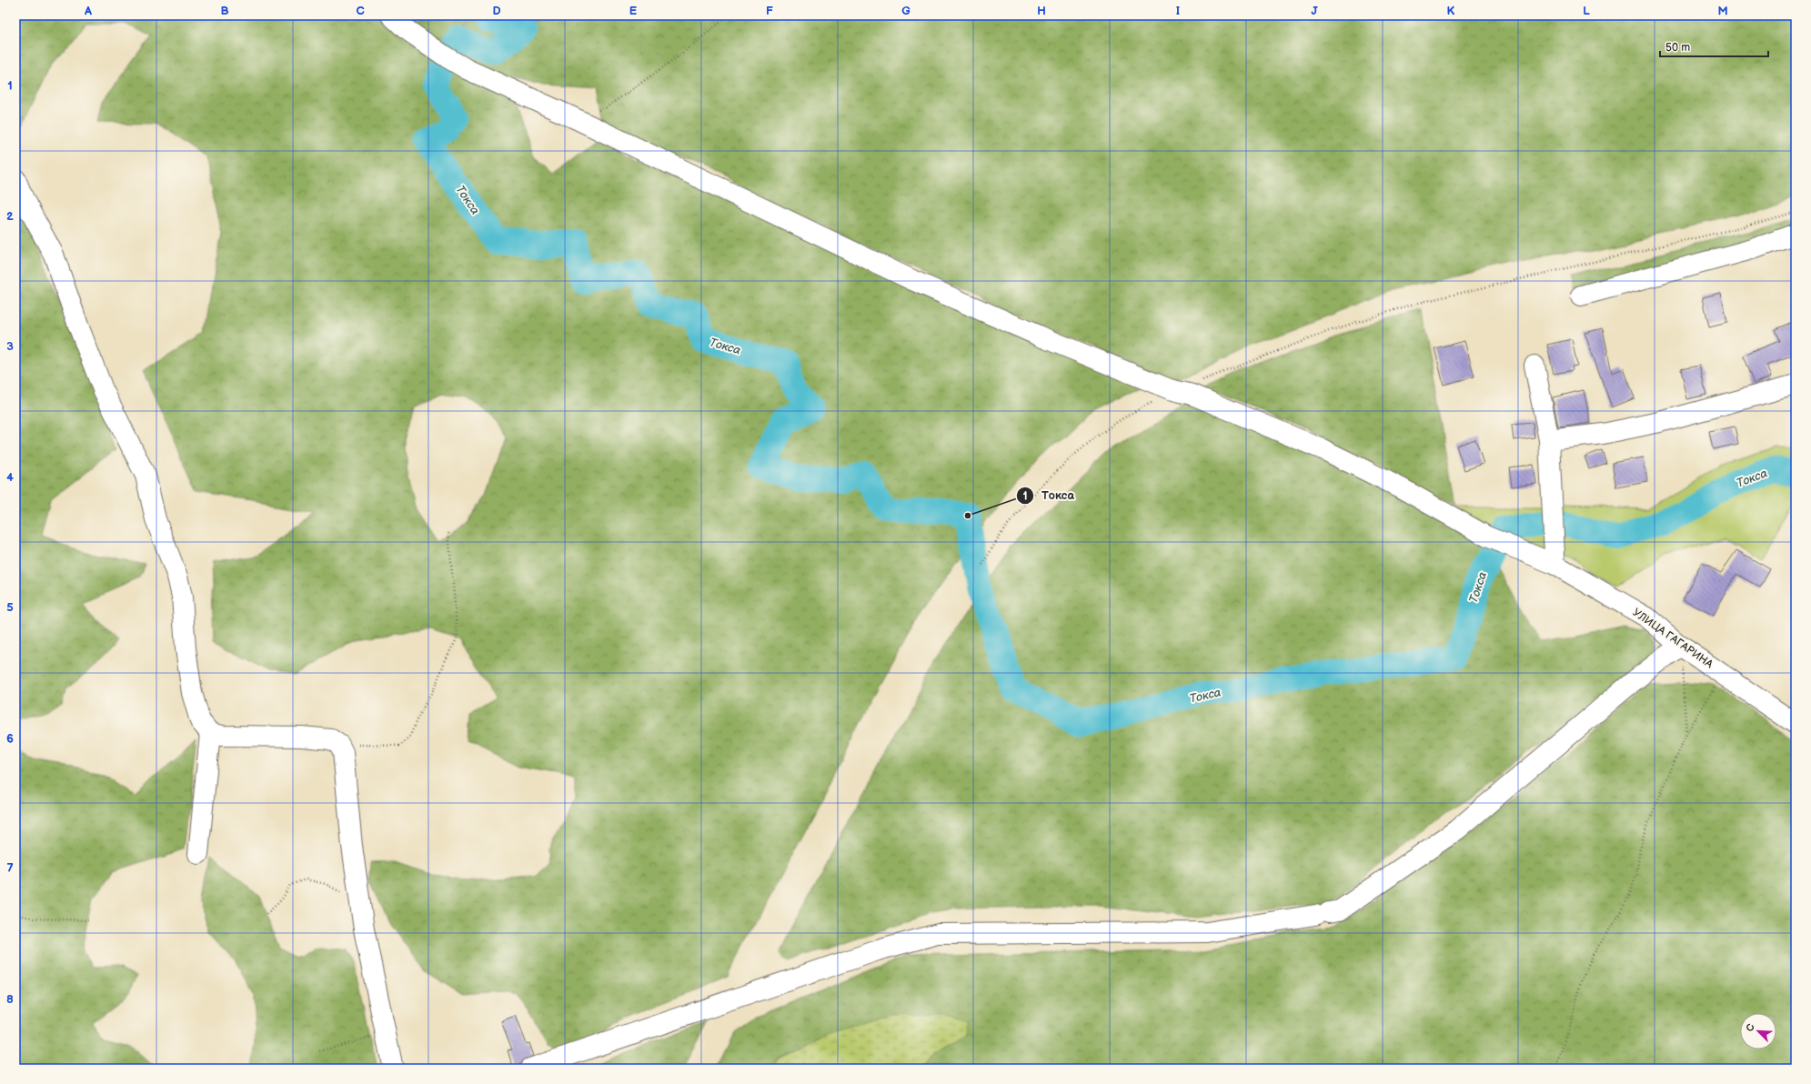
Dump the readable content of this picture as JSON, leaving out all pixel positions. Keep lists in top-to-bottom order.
{
  "streets": {
    "street": ["УЛИЦА ГАГАРИНА"]
  },
  "water": ["Токса"],
  "places": ["Токса"],
  "scale_bar": "50 m",
  "north": "top left",
  "grid": {
    "columns": [
      "A",
      "B",
      "C",
      "D",
      "E",
      "F",
      "G",
      "H",
      "I",
      "J",
      "K",
      "L",
      "M"
    ],
    "rows": [
      "1",
      "2",
      "3",
      "4",
      "5",
      "6",
      "7",
      "8"
    ]
  }
}
